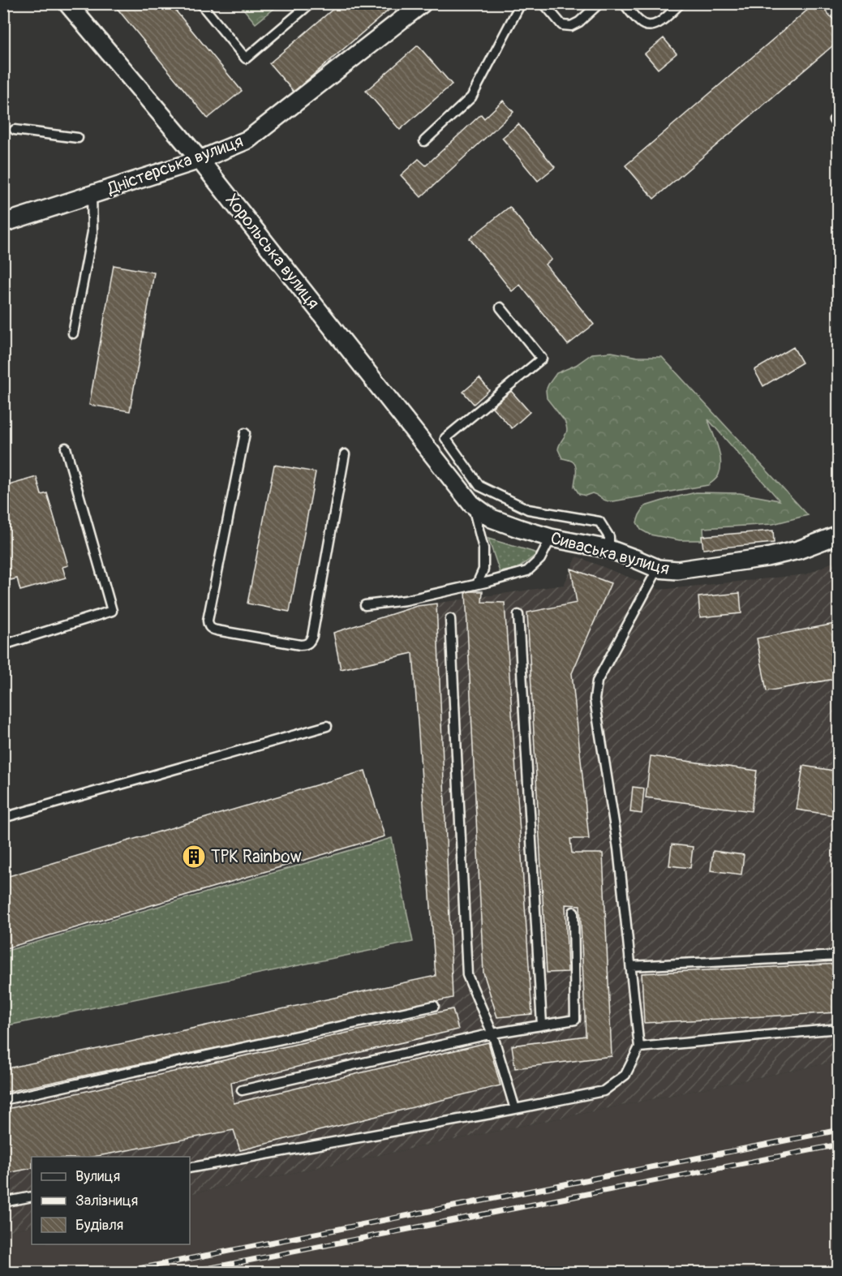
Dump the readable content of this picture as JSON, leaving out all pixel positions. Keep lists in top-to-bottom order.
{
  "streets": {
    "street": ["Дністерська вулиця", "Хорольська вулиця", "Сиваська вулиця"]
  },
  "crossings": [
    ["Дністерська вулиця", "Хорольська вулиця"],
    ["Хорольська вулиця", "Сиваська вулиця"]
  ],
  "places": {
    "building": ["ТРК Rainbow"]
  },
  "legend": ["Вулиця", "Залізниця", "Будівля"]
}
